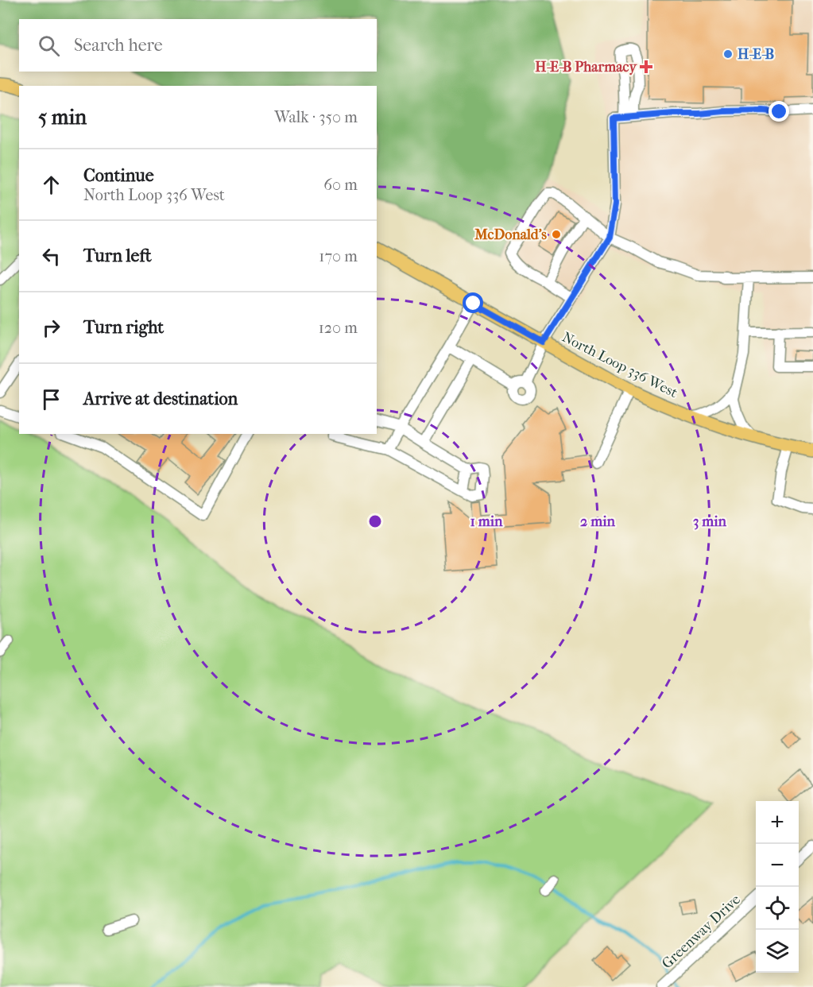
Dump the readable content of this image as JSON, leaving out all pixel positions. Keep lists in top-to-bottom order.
{
  "streets": {
    "main road": ["North Loop 336 West"],
    "street": ["Greenway Drive"]
  },
  "places": {
    "other": ["H-E-B", "McDonald's"],
    "health": ["H-E-B Pharmacy"]
  },
  "page": {
    "search": "Search here",
    "heading": ["5 min", "Walk · 350 m"],
    "list": [
      ["Continue", "North Loop 336 West", "60 m"],
      ["Turn left", "170 m"],
      ["Turn right", "120 m"],
      "Arrive at destination"
    ],
    "map_buttons": ["+", "−"]
  },
  "rings": ["1 min", "2 min", "3 min"]
}
